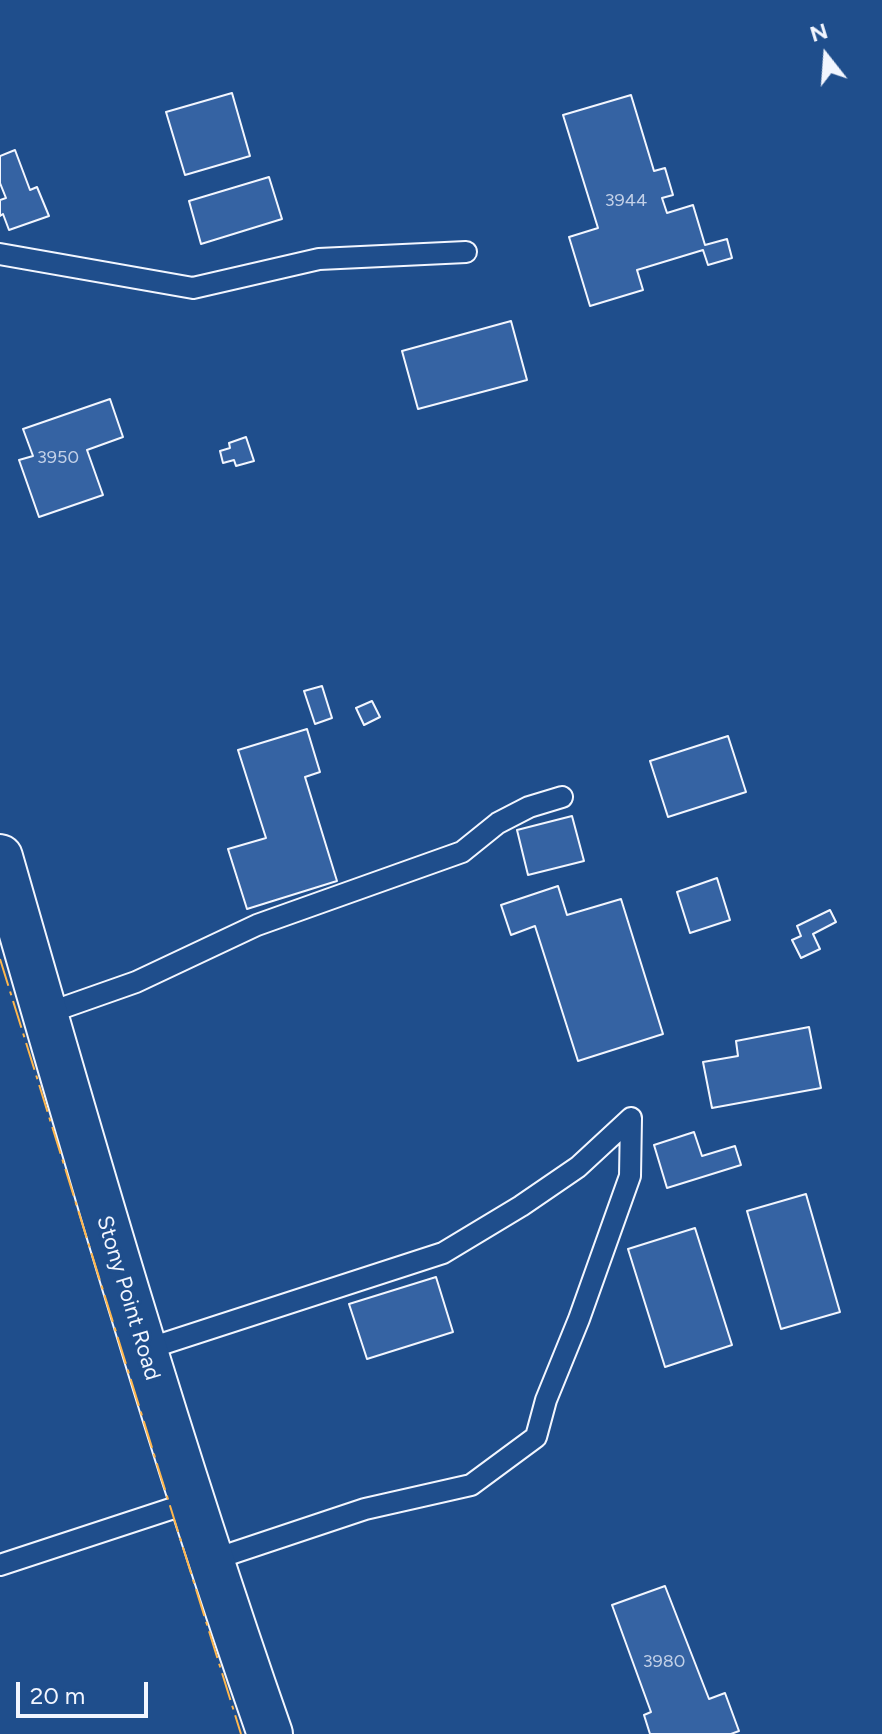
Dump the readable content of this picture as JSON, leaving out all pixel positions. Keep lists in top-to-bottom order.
{
  "streets": {
    "main road": ["Stony Point Road"]
  },
  "house_numbers": ["3944", "3950", "3980"],
  "scale_bar": "20 m",
  "north": "top"
}
